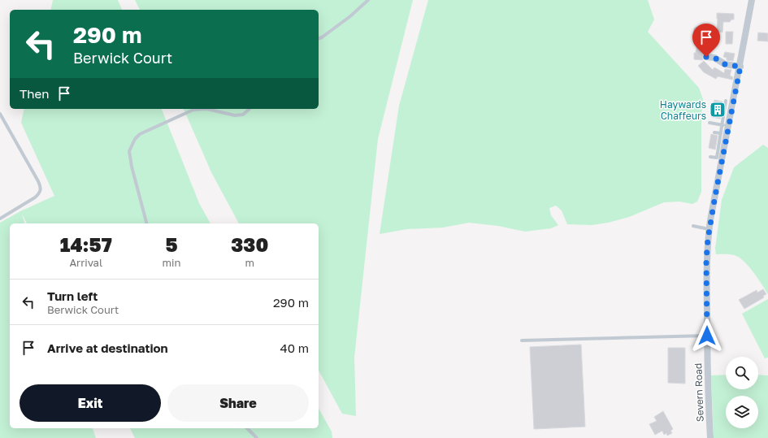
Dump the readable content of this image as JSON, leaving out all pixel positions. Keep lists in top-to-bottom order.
{
  "streets": {
    "street": ["Severn Road"]
  },
  "places": {
    "building": ["Haywards Chaffeurs"]
  },
  "page": {
    "turn": ["290 m", "Berwick Court"],
    "then": "Then",
    "eta": [
      "14:57",
      "Arrival",
      "5",
      "min",
      "330",
      "m"
    ],
    "list": [
      {
        "name": "Turn left",
        "note": "Berwick Court",
        "value": "290 m"
      },
      {
        "name": "Arrive at destination",
        "value": "40 m"
      }
    ],
    "buttons": ["Exit", "Share"]
  }
}
